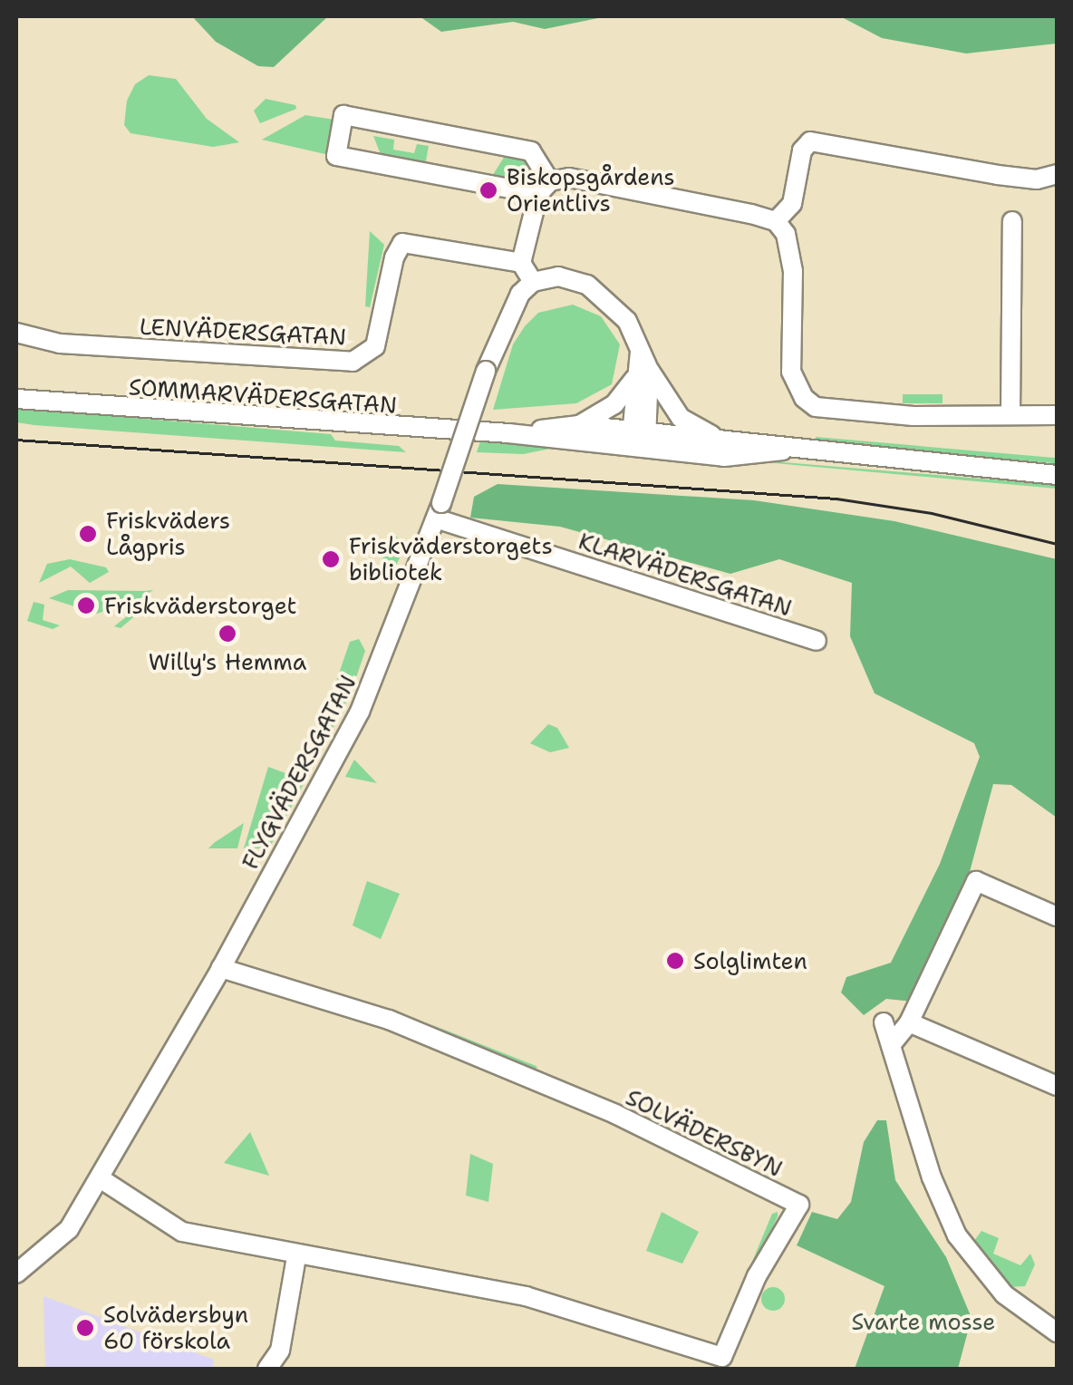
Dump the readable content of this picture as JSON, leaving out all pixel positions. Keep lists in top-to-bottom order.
{
  "streets": {
    "street": [
      "LENVÄDERSGATAN",
      "SOMMARVÄDERSGATAN",
      "KLARVÄDERSGATAN",
      "FLYGVÄDERSGATAN",
      "SOLVÄDERSBYN"
    ]
  },
  "crossings": [
    ["KLARVÄDERSGATAN", "FLYGVÄDERSGATAN"],
    ["FLYGVÄDERSGATAN", "SOLVÄDERSBYN"]
  ],
  "parks": ["Svarte mosse"],
  "places": [
    "Biskopsgårdens Orientlivs",
    "Friskväders Lågpris",
    "Friskväderstorgets bibliotek",
    "Friskväderstorget",
    "Willy's Hemma",
    "Solglimten",
    "Solvädersbyn 60 förskola"
  ]
}
